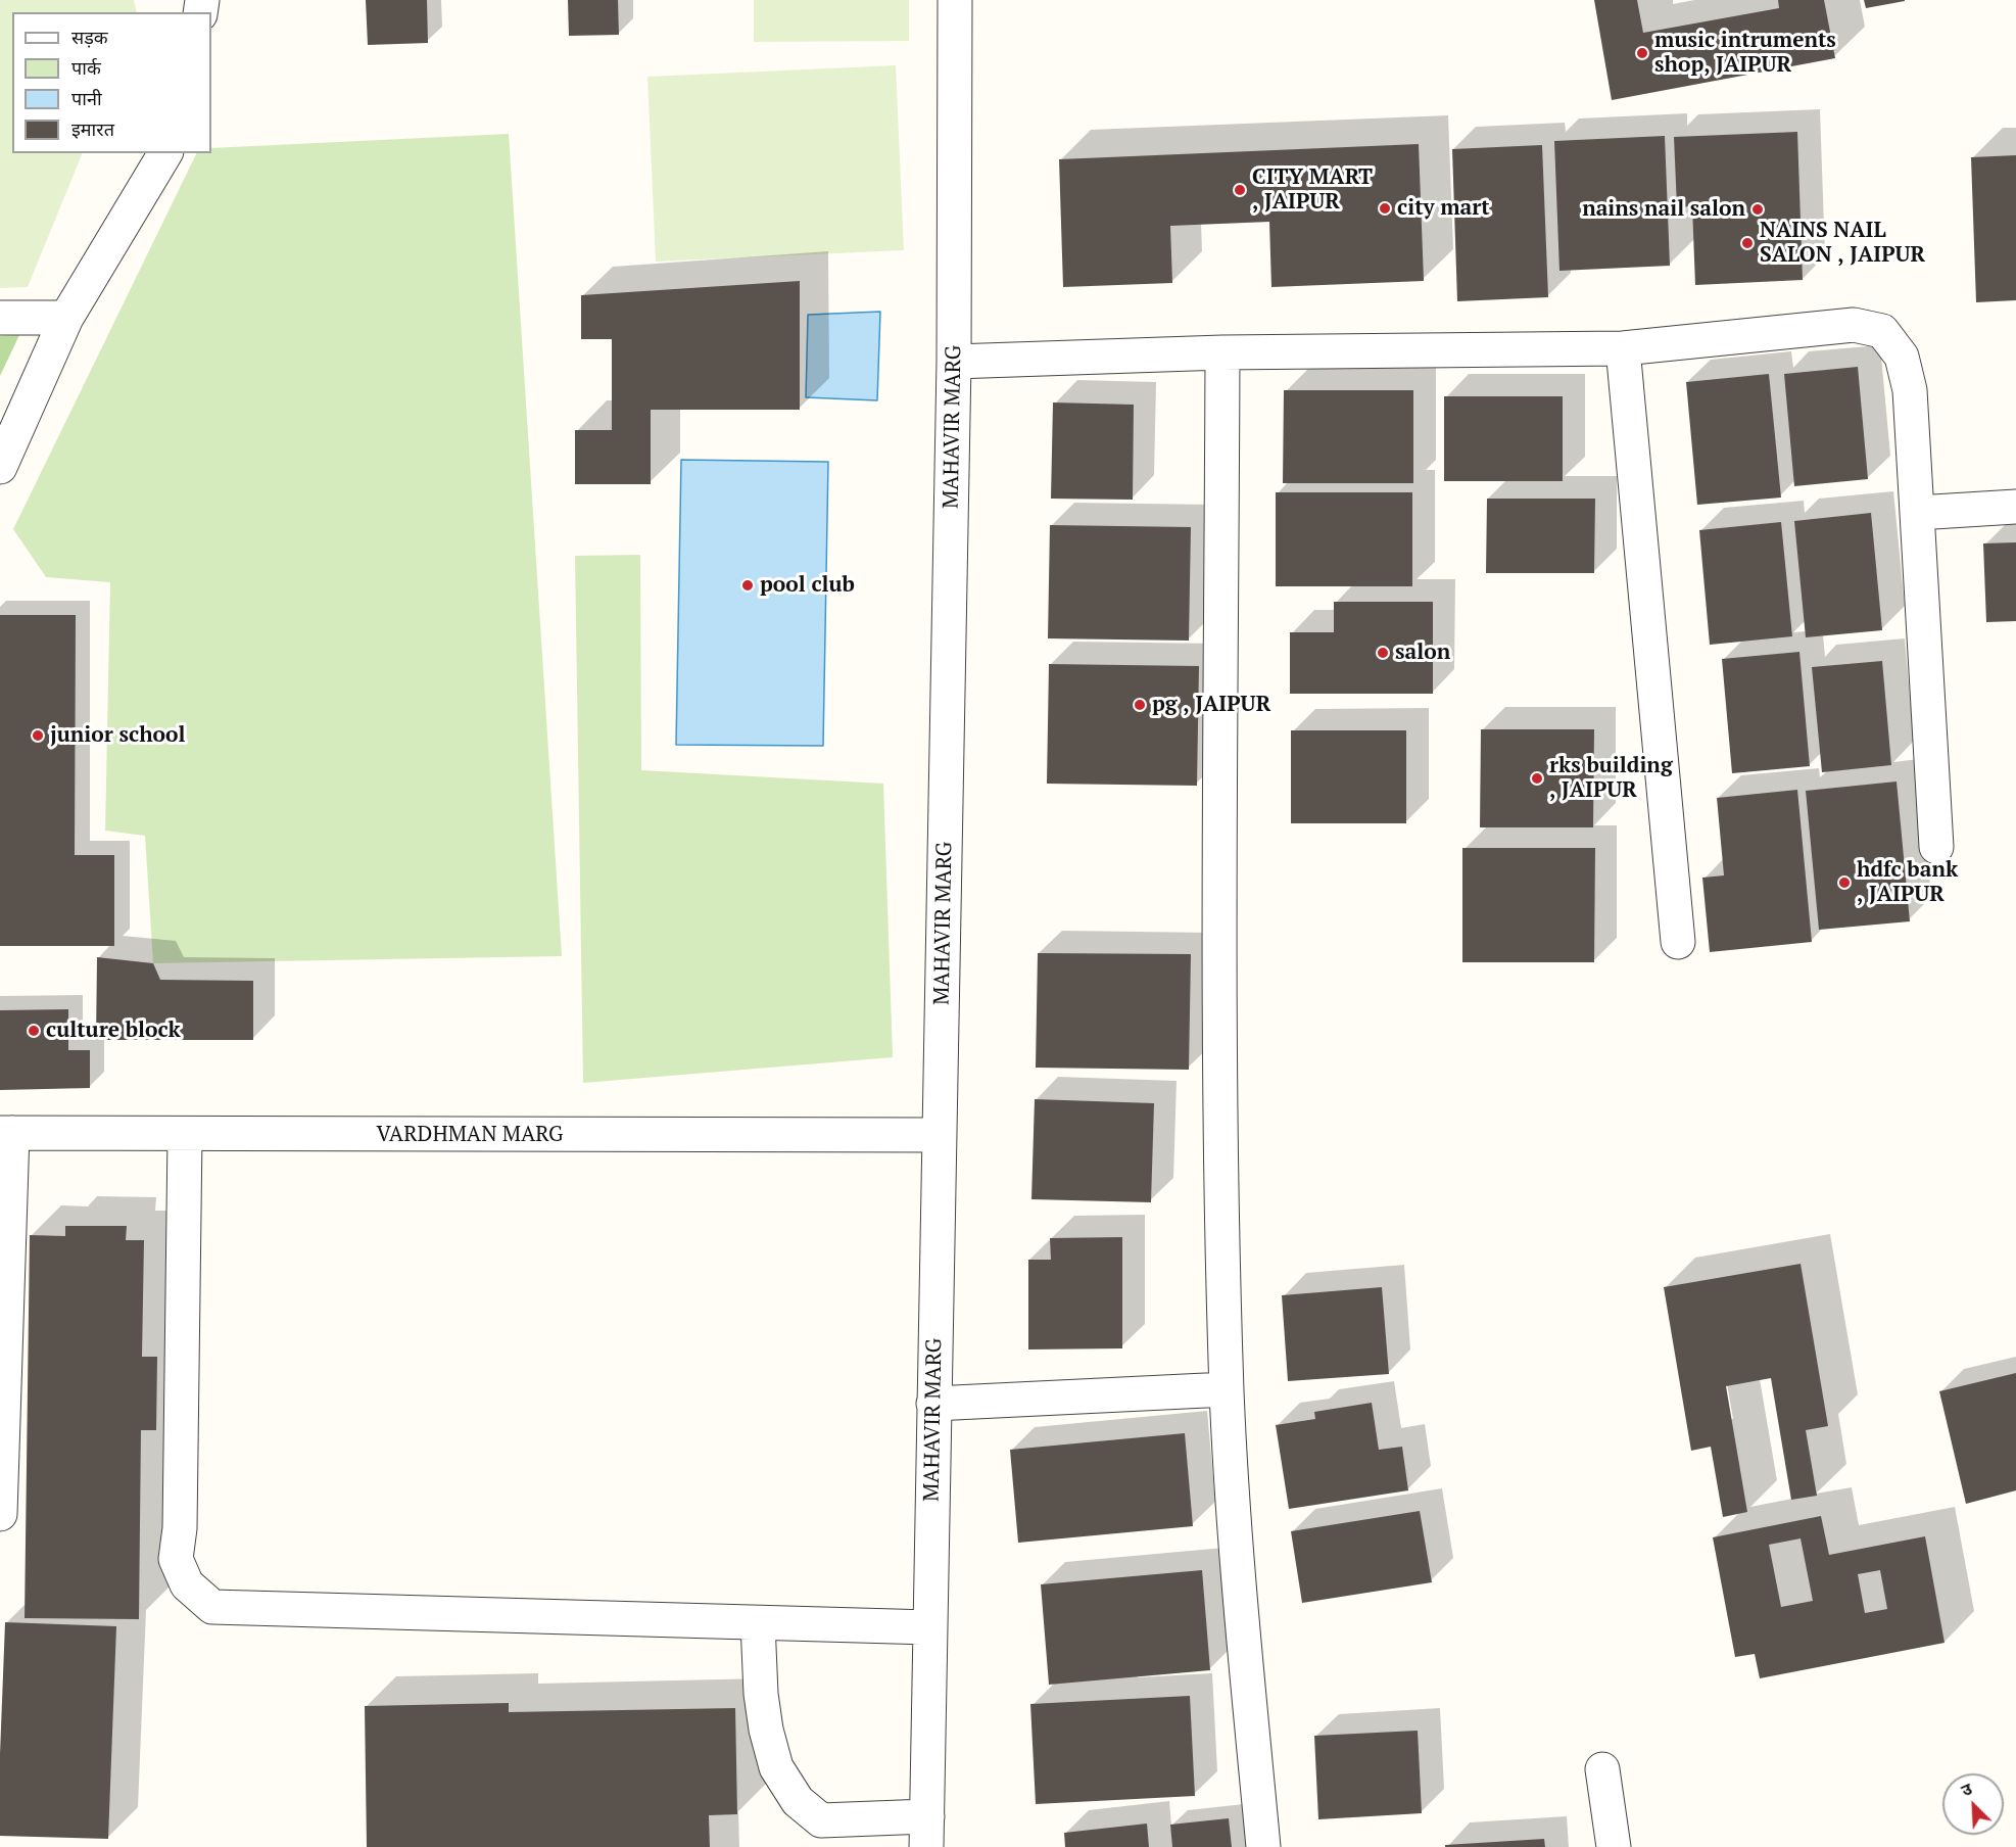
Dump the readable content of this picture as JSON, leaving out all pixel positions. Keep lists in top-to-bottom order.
{
  "streets": {
    "street": ["MAHAVIR MARG", "VARDHMAN MARG"]
  },
  "crossings": [
    ["MAHAVIR MARG", "VARDHMAN MARG"]
  ],
  "places": [
    "music intruments shop, JAIPUR",
    "CITY MART , JAIPUR",
    "city mart",
    "nains nail salon",
    "NAINS NAIL SALON , JAIPUR",
    "pool club",
    "salon",
    "pg , JAIPUR",
    "junior school",
    "rks building , JAIPUR",
    "hdfc bank , JAIPUR",
    "culture block"
  ],
  "legend": [
    "सड़क",
    "पार्क",
    "पानी",
    "इमारत"
  ],
  "north": "top left"
}
